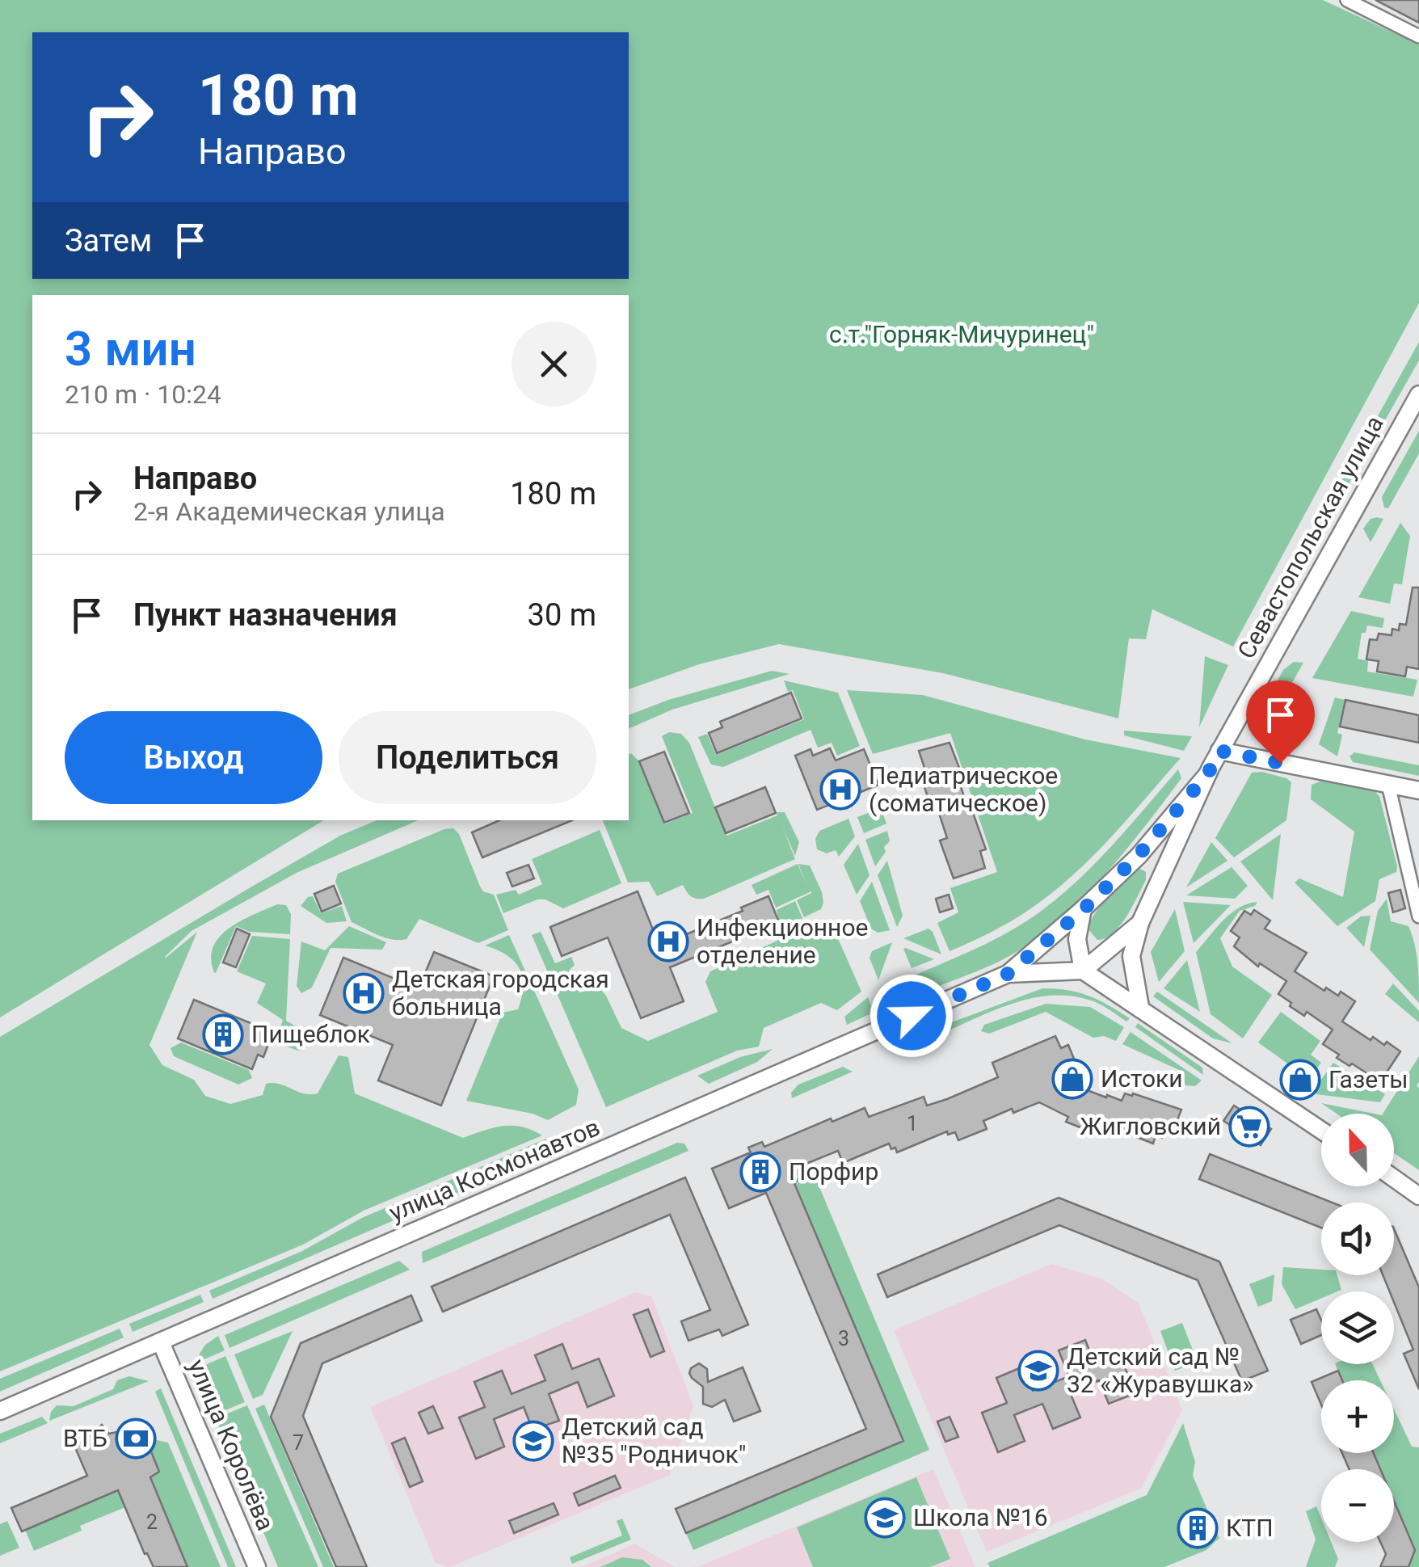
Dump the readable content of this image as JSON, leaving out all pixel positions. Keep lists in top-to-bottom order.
{
  "streets": {
    "main road": ["Севастопольская улица", "улица Космонавтов", "улица Королёва"]
  },
  "crossings": [
    ["Севастопольская улица", "улица Космонавтов"],
    ["улица Космонавтов", "улица Королёва"]
  ],
  "parks": ["с.т.\"Горняк-Мичуринец\""],
  "places": {
    "hospital": ["Педиатрическое (соматическое)", "Инфекционное отделение", "Детская городская больница"],
    "building": ["Пищеблок", "Порфир", "КТП"],
    "shop": ["Истоки", "Газеты"],
    "supermarket": ["Жигловский"],
    "school or university": ["Детский сад № 32 «Журавушка»", "Детский сад №35 \"Родничок\"", "Школа №16"],
    "bank": ["ВТБ"]
  },
  "house_numbers": [
    "1",
    "3",
    "7",
    "2"
  ],
  "north": "top",
  "page": {
    "turn": ["180 m", "Направо"],
    "then": "Затем",
    "heading": ["3 мин", "210 m · 10:24"],
    "list": [
      {
        "name": "Направо",
        "note": "2-я Академическая улица",
        "value": "180 m"
      },
      {
        "name": "Пункт назначения",
        "value": "30 m"
      }
    ],
    "buttons": ["Выход", "Поделиться"],
    "map_buttons": ["+", "−"]
  }
}
